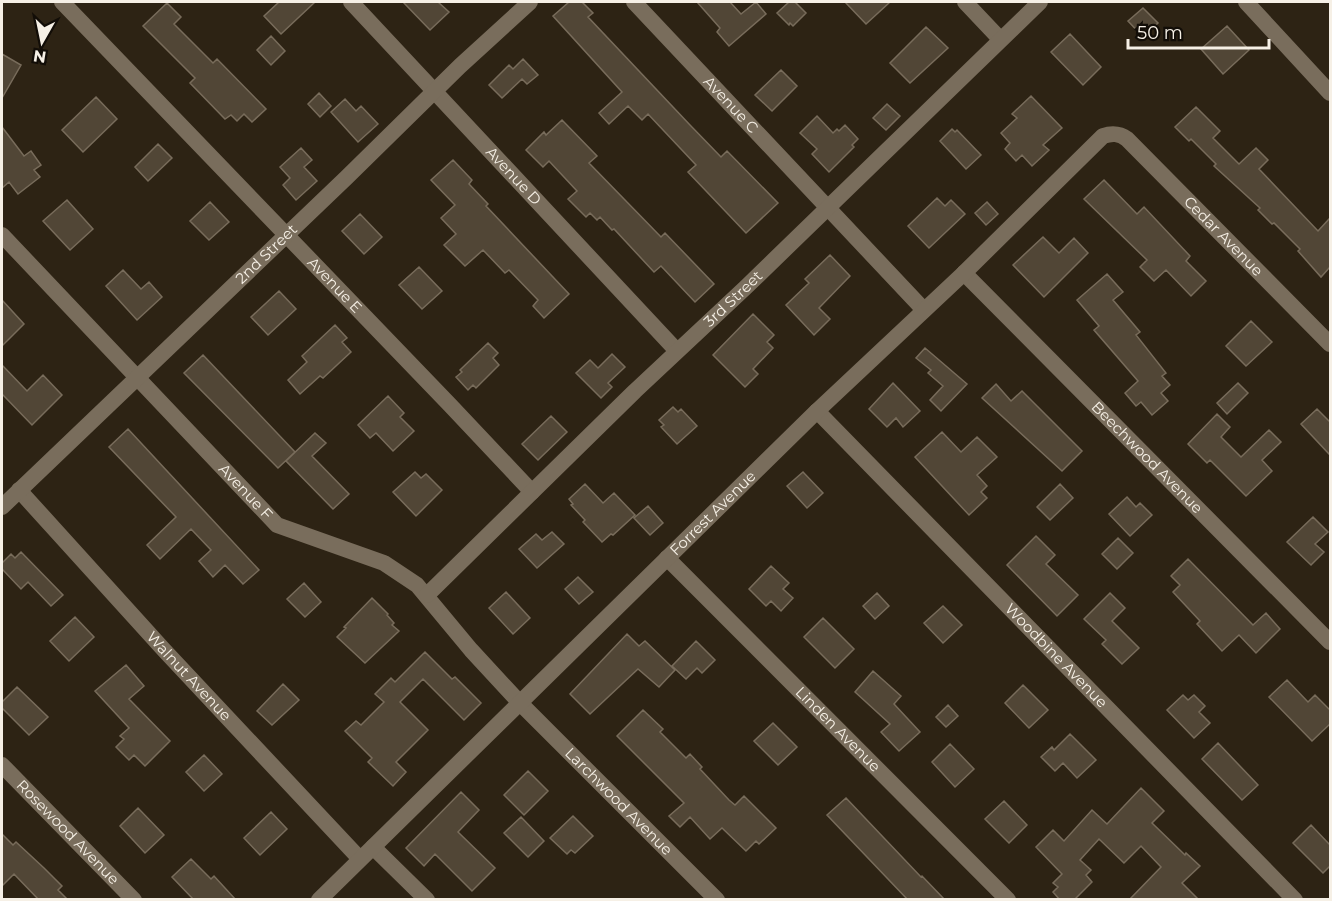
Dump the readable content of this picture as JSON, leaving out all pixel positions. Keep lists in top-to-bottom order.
{
  "streets": {
    "street": [
      "Avenue C",
      "Avenue D",
      "Cedar Avenue",
      "2nd Street",
      "Avenue E",
      "3rd Street",
      "Beechwood Avenue",
      "Avenue F",
      "Forrest Avenue",
      "Woodbine Avenue",
      "Walnut Avenue",
      "Linden Avenue",
      "Larchwood Avenue",
      "Rosewood Avenue"
    ]
  },
  "crossings": [
    ["Avenue C", "3rd Street"],
    ["Avenue D", "2nd Street"],
    ["Avenue D", "3rd Street"],
    ["Cedar Avenue", "Forrest Avenue"],
    ["2nd Street", "Avenue E"],
    ["2nd Street", "Avenue F"],
    ["2nd Street", "Walnut Avenue"],
    ["Avenue E", "3rd Street"],
    ["3rd Street", "Avenue F"],
    ["Beechwood Avenue", "Forrest Avenue"],
    ["Avenue F", "Forrest Avenue"],
    ["Avenue F", "Larchwood Avenue"],
    ["Forrest Avenue", "Woodbine Avenue"],
    ["Forrest Avenue", "Walnut Avenue"],
    ["Forrest Avenue", "Linden Avenue"],
    ["Forrest Avenue", "Larchwood Avenue"]
  ],
  "scale_bar": "50 m",
  "north": "bottom"
}
